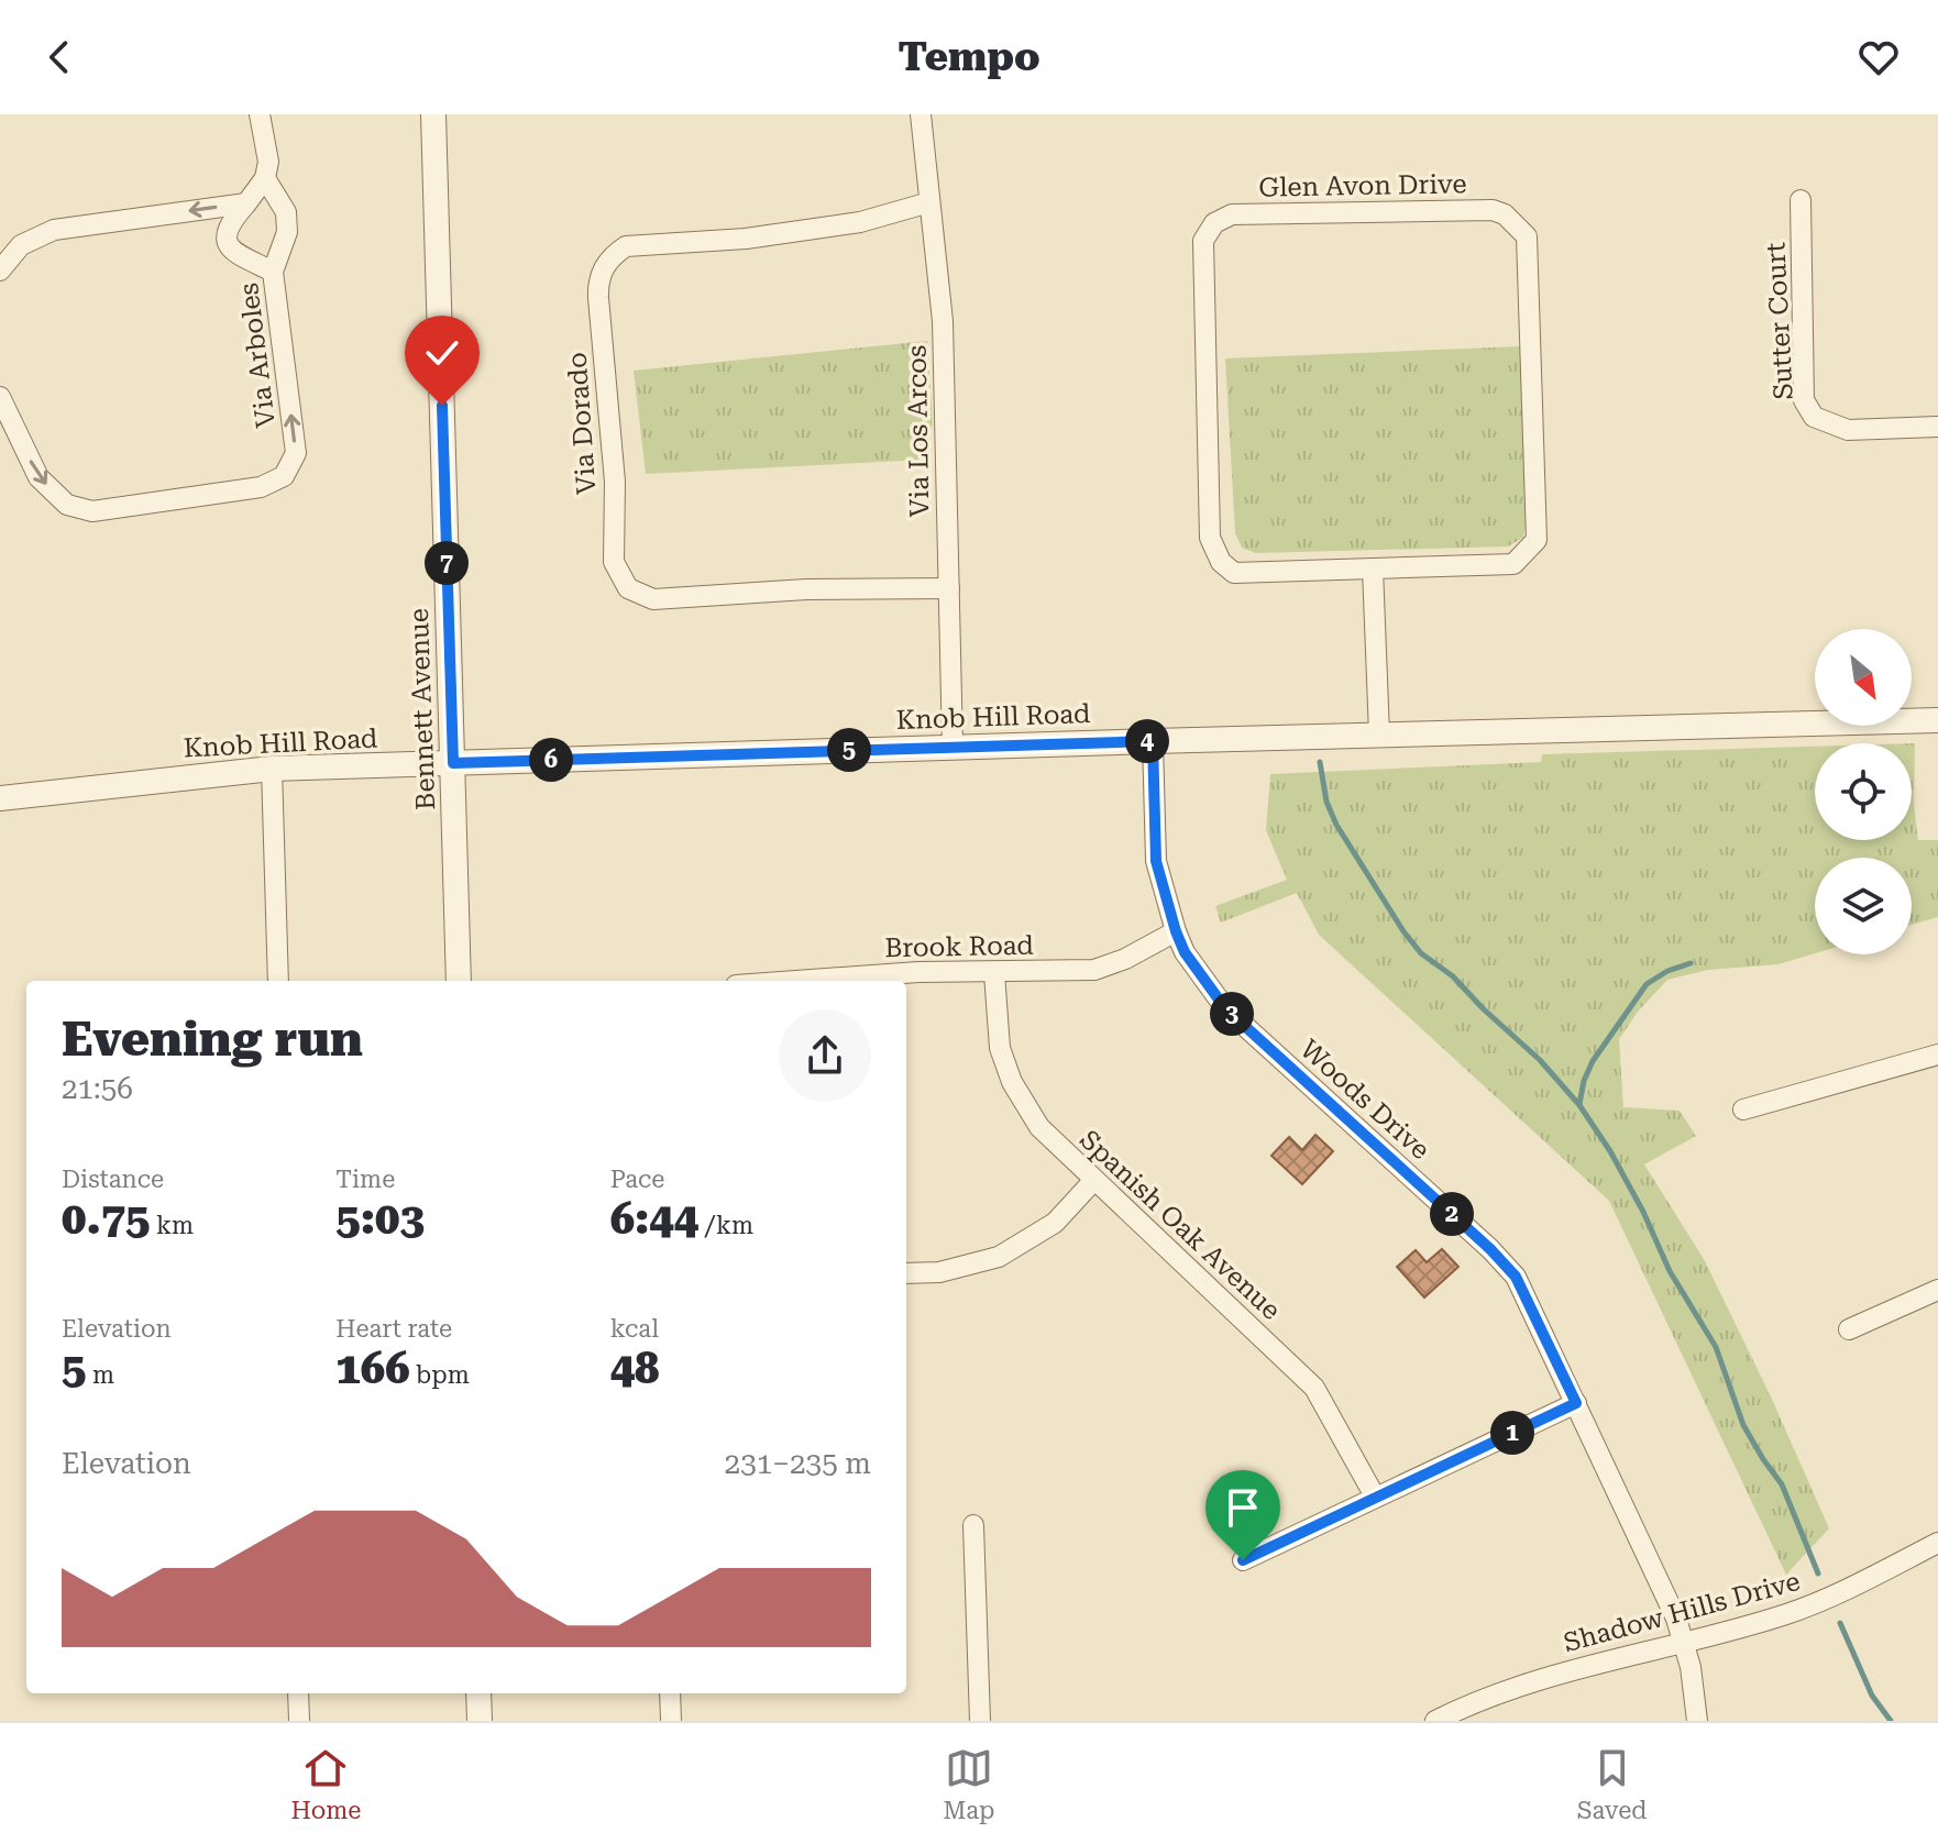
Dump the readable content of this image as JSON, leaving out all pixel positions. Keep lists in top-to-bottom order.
{
  "streets": {
    "street": [
      "Glen Avon Drive",
      "Sutter Court",
      "Via Arboles",
      "Via Dorado",
      "Via Los Arcos",
      "Bennett Avenue",
      "Knob Hill Road",
      "Brook Road",
      "Woods Drive",
      "Spanish Oak Avenue",
      "Shadow Hills Drive"
    ]
  },
  "crossings": [
    ["Via Dorado", "Via Los Arcos"],
    ["Via Los Arcos", "Knob Hill Road"],
    ["Bennett Avenue", "Knob Hill Road"],
    ["Knob Hill Road", "Woods Drive"],
    ["Brook Road", "Woods Drive"],
    ["Brook Road", "Spanish Oak Avenue"],
    ["Woods Drive", "Shadow Hills Drive"]
  ],
  "north": "bottom right",
  "page": {
    "header": "Tempo",
    "pins": [
      "7",
      "4",
      "5",
      "6",
      "3",
      "2",
      "1"
    ],
    "heading": ["Evening run", "21:56"],
    "stats": [
      ["Distance", "0.75 km"],
      ["Time", "5:03"],
      ["Pace", "6:44 /km"],
      ["Elevation", "5 m"],
      ["Heart rate", "166 bpm"],
      ["kcal", "48"]
    ],
    "chart": ["Elevation", "231–235 m"],
    "tabs": ["Home", "Map", "Saved"]
  }
}
